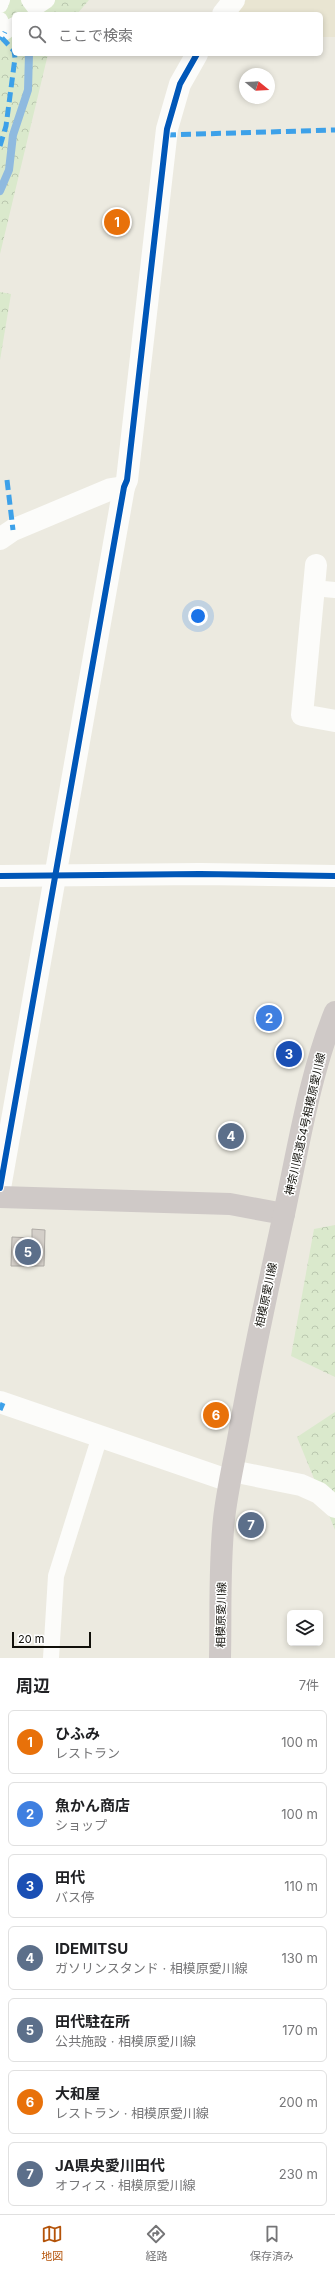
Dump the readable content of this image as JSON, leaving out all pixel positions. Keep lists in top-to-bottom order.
{
  "streets": {
    "main road": ["神奈川県道54号相模原愛川線", "相模原愛川線"]
  },
  "crossings": [
    ["神奈川県道54号相模原愛川線", "相模原愛川線"]
  ],
  "scale_bar": "20 m",
  "north": "right",
  "page": {
    "search": "ここで検索",
    "pins": [
      "1",
      "2",
      "3",
      "4",
      "5",
      "6",
      "7"
    ],
    "scale": "20 m",
    "heading": ["周辺", "7件"],
    "list": [
      {
        "mark": "1",
        "name": "ひふみ",
        "note": "レストラン",
        "value": "100 m"
      },
      {
        "mark": "2",
        "name": "魚かん商店",
        "note": "ショップ",
        "value": "100 m"
      },
      {
        "mark": "3",
        "name": "田代",
        "note": "バス停",
        "value": "110 m"
      },
      {
        "mark": "4",
        "name": "IDEMITSU",
        "note": "ガソリンスタンド · 相模原愛川線",
        "value": "130 m"
      },
      {
        "mark": "5",
        "name": "田代駐在所",
        "note": "公共施設 · 相模原愛川線",
        "value": "170 m"
      },
      {
        "mark": "6",
        "name": "大和屋",
        "note": "レストラン · 相模原愛川線",
        "value": "200 m"
      },
      {
        "mark": "7",
        "name": "JA県央愛川田代",
        "note": "オフィス · 相模原愛川線",
        "value": "230 m"
      }
    ],
    "nav": ["地図", "経路", "保存済み"]
  }
}
